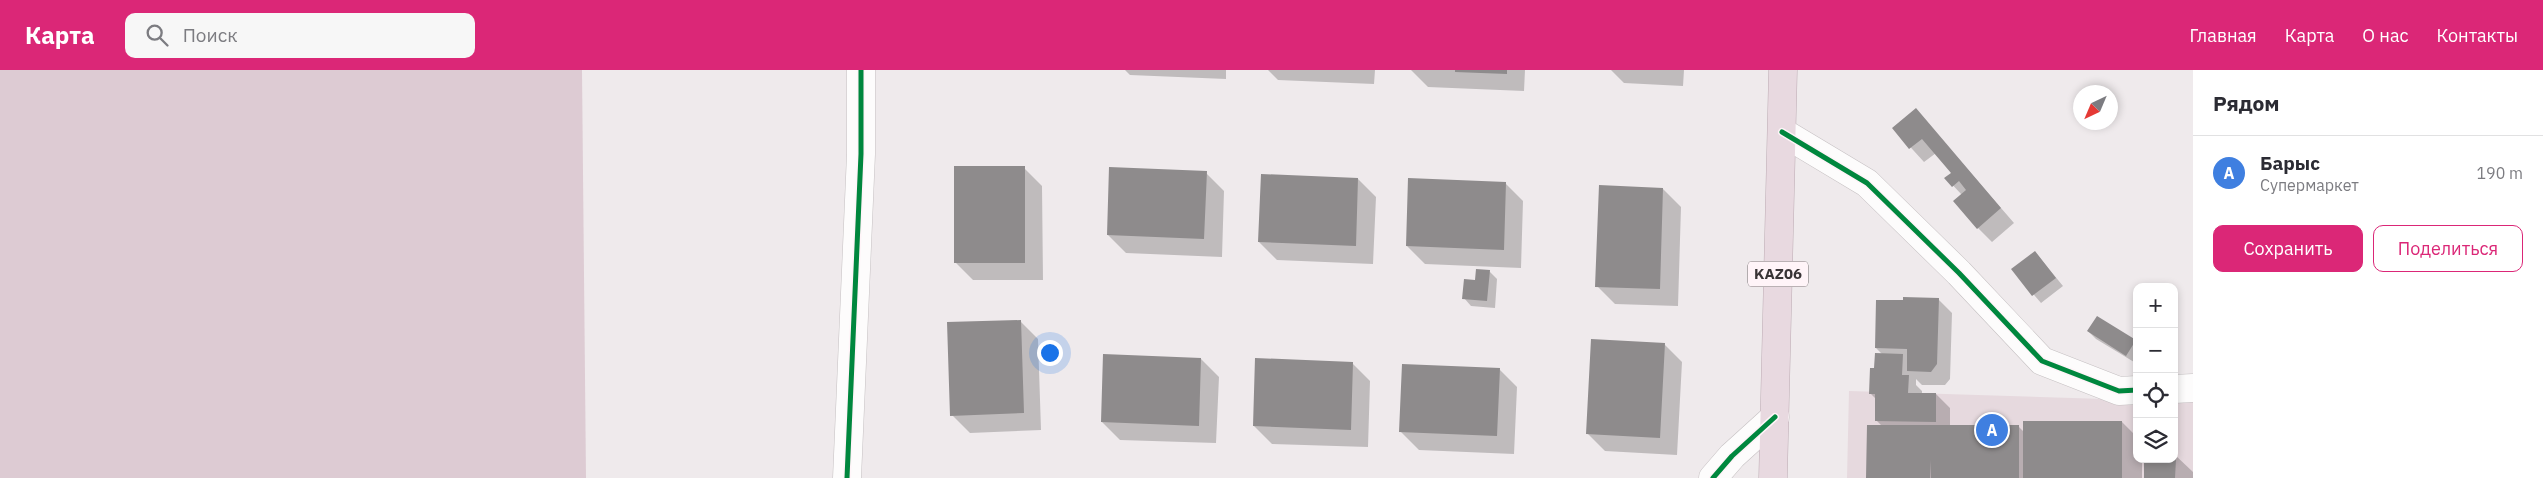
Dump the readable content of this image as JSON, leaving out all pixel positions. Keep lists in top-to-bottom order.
{
  "streets": {
    "highway": ["KAZ06"]
  },
  "north": "bottom left",
  "page": {
    "header": "Карта",
    "search": "Поиск",
    "nav": [
      "Главная",
      "Карта",
      "О нас",
      "Контакты"
    ],
    "heading": "Рядом",
    "list": [
      {
        "mark": "A",
        "name": "Барыс",
        "note": "Супермаркет",
        "value": "190 m"
      }
    ],
    "buttons": ["Сохранить", "Поделиться"],
    "map_buttons": ["+", "−"],
    "pins": "A"
  }
}
